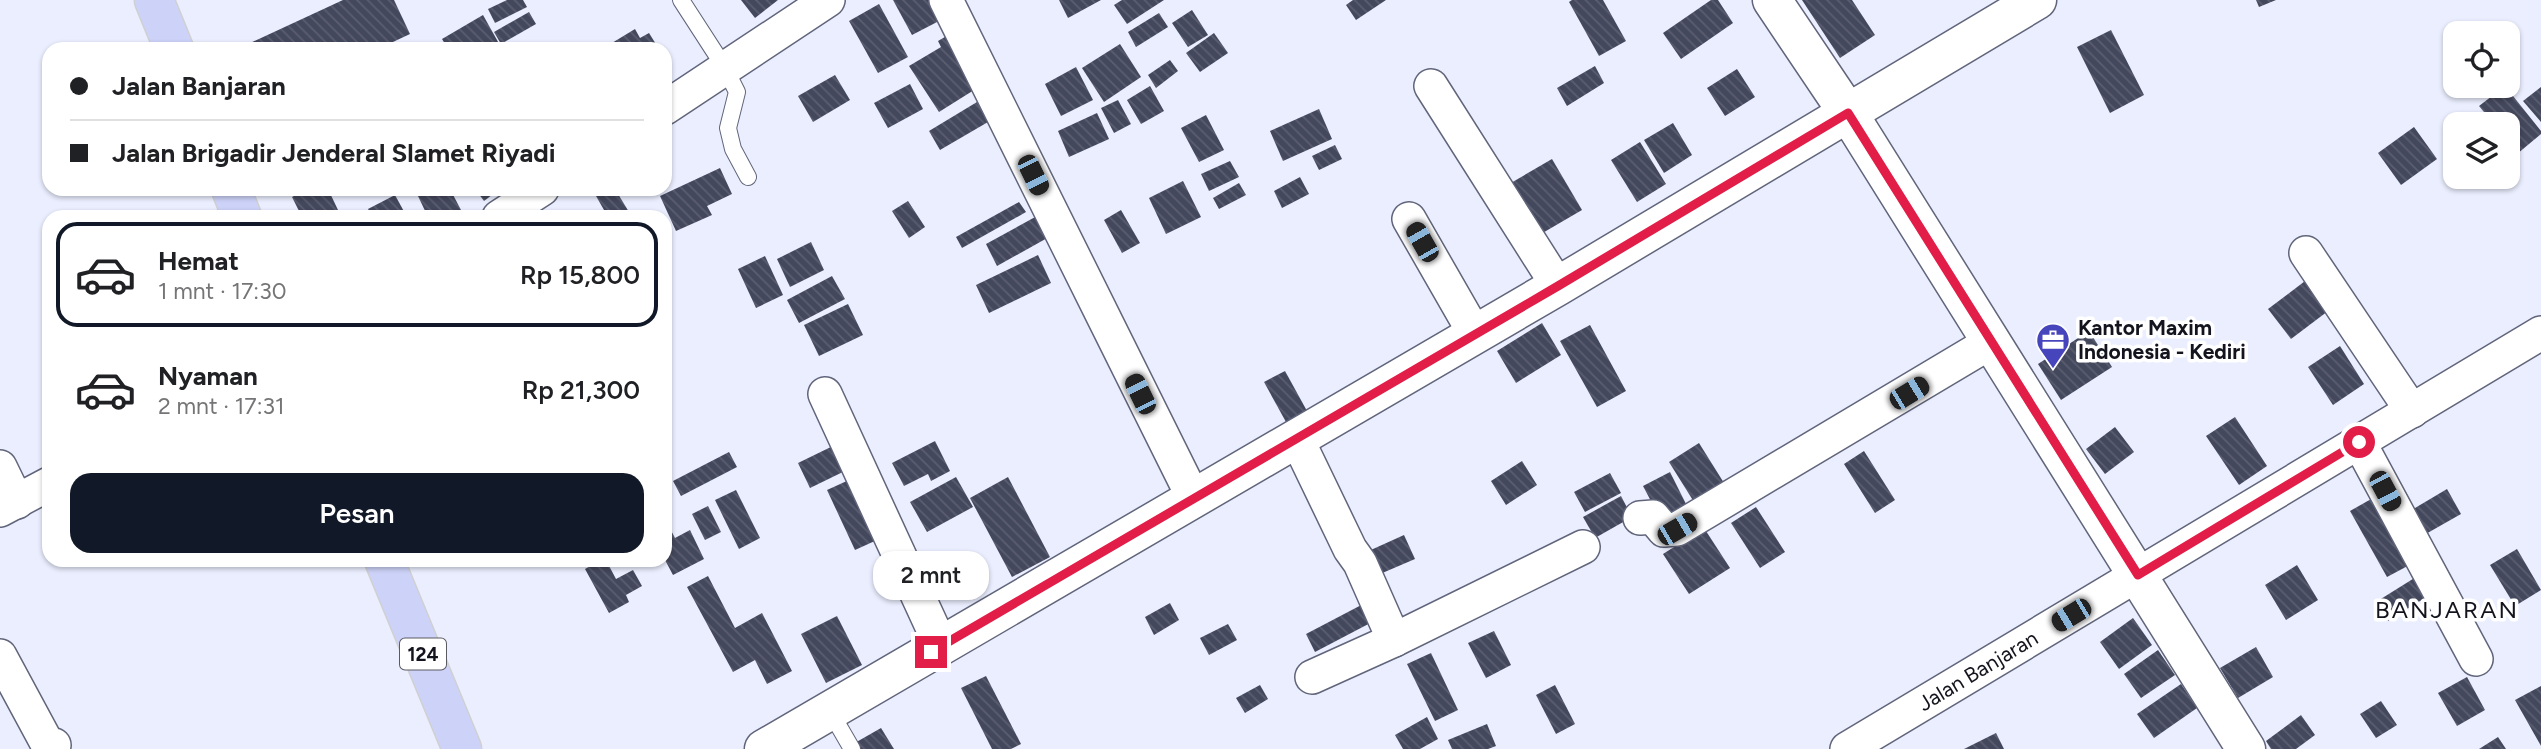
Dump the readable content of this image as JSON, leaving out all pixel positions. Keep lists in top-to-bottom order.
{
  "streets": {
    "main road": ["124"],
    "street": ["Jalan Banjaran"]
  },
  "districts": ["BANJARAN"],
  "places": {
    "office": ["Kantor Maxim Indonesia - Kediri"]
  },
  "page": {
    "banner": ["Jalan Banjaran", "Jalan Brigadir Jenderal Slamet Riyadi"],
    "list": [
      {
        "name": "Hemat",
        "note": "1 mnt · 17:30",
        "value": "Rp 15,800"
      },
      {
        "name": "Nyaman",
        "note": "2 mnt · 17:31",
        "value": "Rp 21,300"
      }
    ],
    "buttons": "Pesan",
    "bubble": "2 mnt"
  }
}
